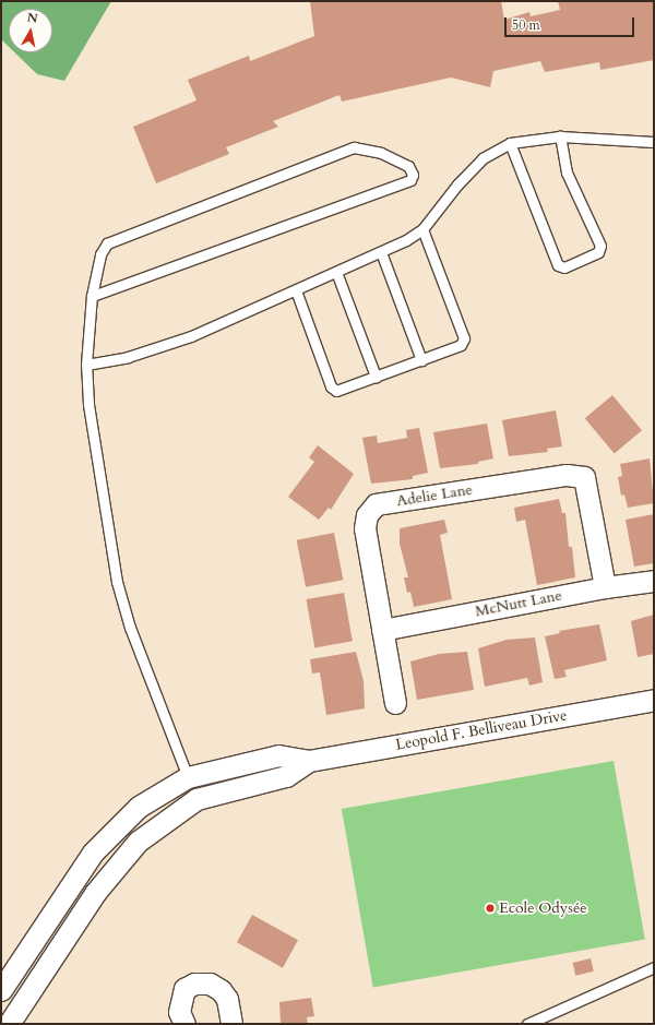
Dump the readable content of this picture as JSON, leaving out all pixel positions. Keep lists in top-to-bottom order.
{
  "streets": {
    "street": ["Adelie Lane", "McNutt Lane", "Leopold F. Belliveau Drive"]
  },
  "crossings": [
    ["Adelie Lane", "McNutt Lane"]
  ],
  "places": ["Ecole Odysée"],
  "scale_bar": "50 m",
  "north": "top"
}
